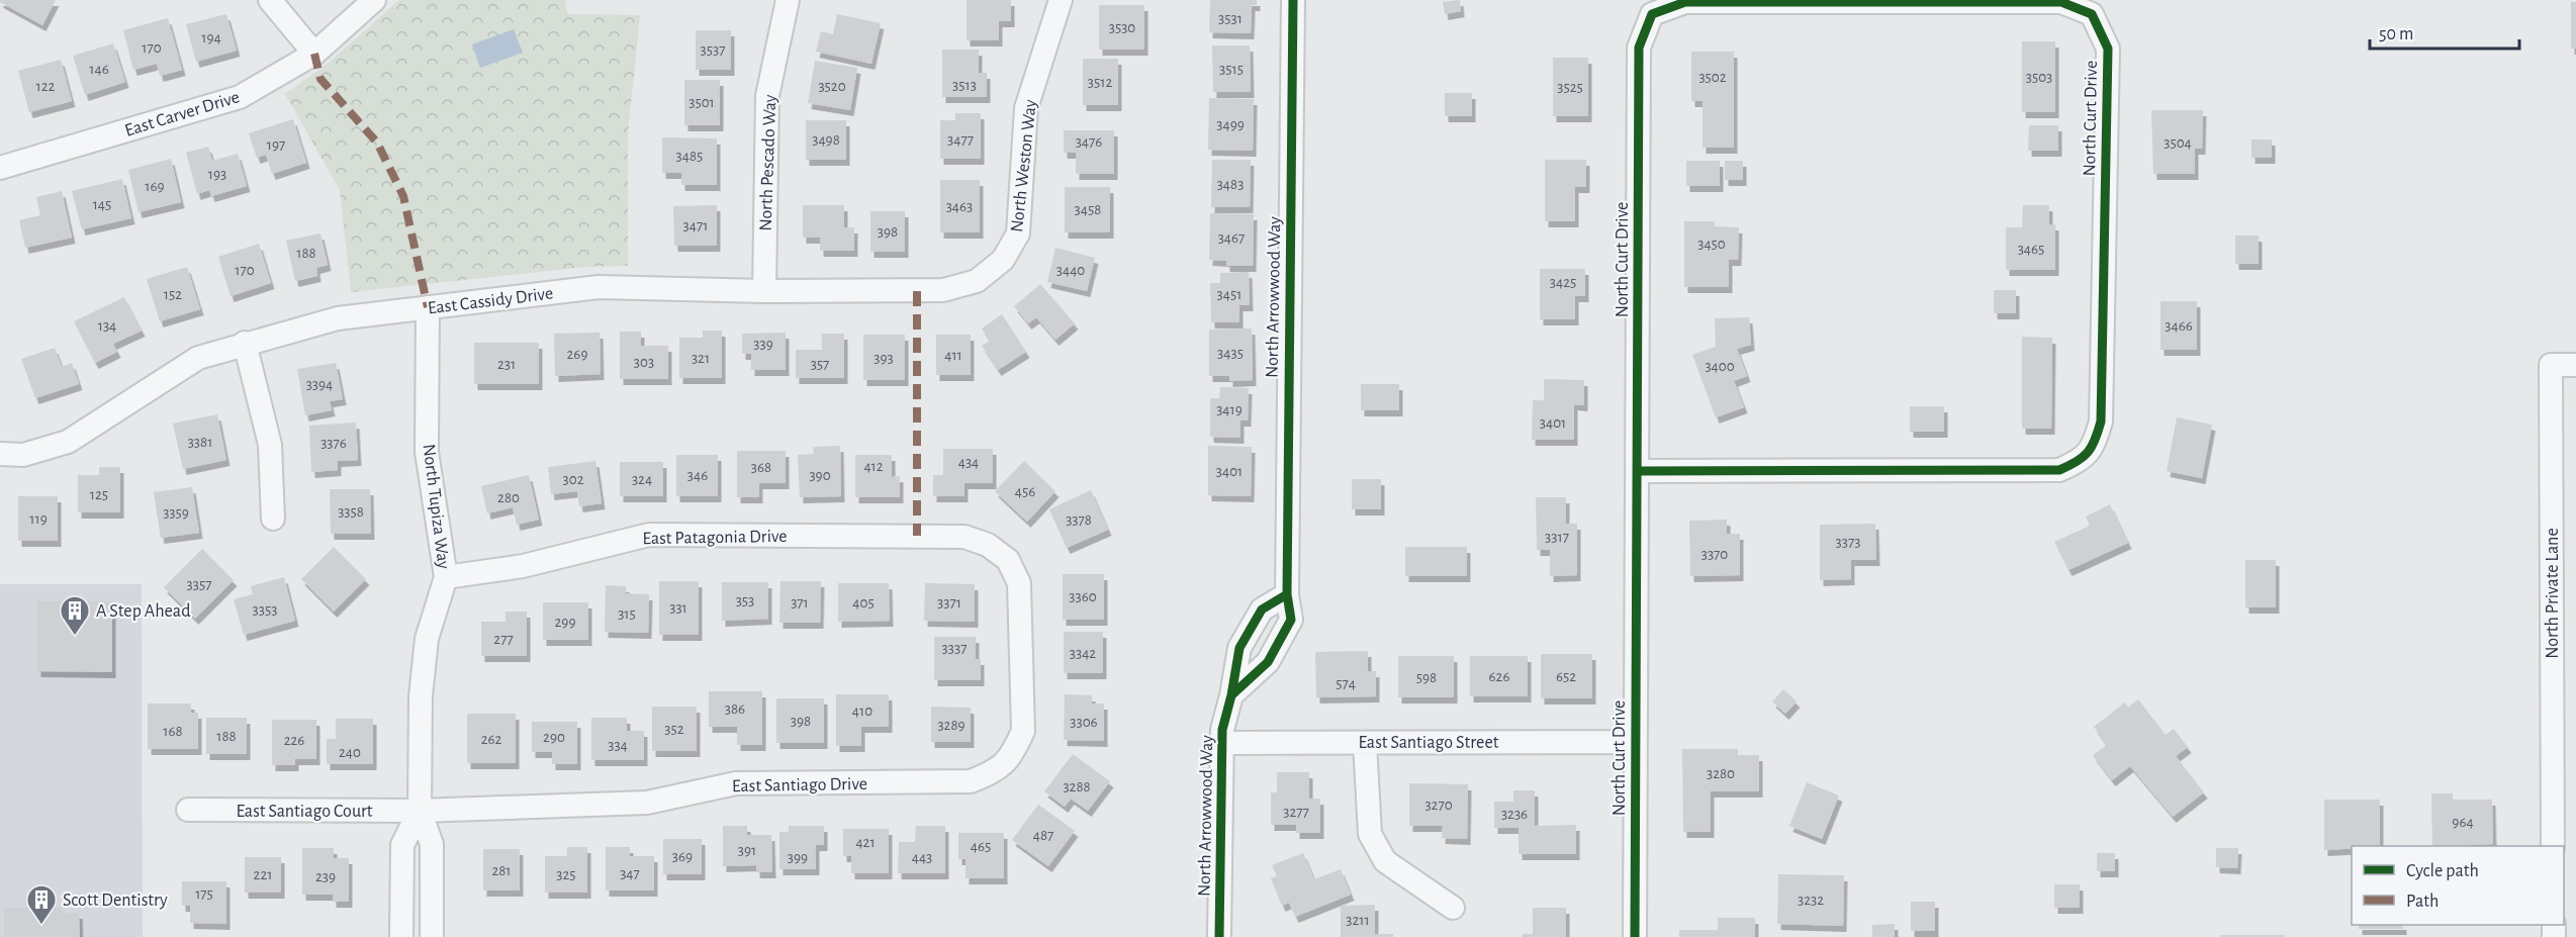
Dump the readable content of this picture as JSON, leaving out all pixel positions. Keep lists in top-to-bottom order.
{
  "streets": {
    "street": [
      "East Carver Drive",
      "North Curt Drive",
      "North Pescado Way",
      "North Weston Way",
      "North Arrowwood Way",
      "East Cassidy Drive",
      "North Tupiza Way",
      "East Patagonia Drive",
      "North Private Lane",
      "East Santiago Street",
      "East Santiago Drive",
      "East Santiago Court"
    ]
  },
  "crossings": [
    ["North Curt Drive", "East Santiago Street"],
    ["North Pescado Way", "East Cassidy Drive"],
    ["North Weston Way", "East Cassidy Drive"],
    ["North Arrowwood Way", "East Santiago Street"],
    ["East Cassidy Drive", "North Tupiza Way"],
    ["North Tupiza Way", "East Patagonia Drive"],
    ["North Tupiza Way", "East Santiago Drive"],
    ["North Tupiza Way", "East Santiago Court"],
    ["East Patagonia Drive", "East Santiago Drive"],
    ["East Santiago Drive", "East Santiago Court"]
  ],
  "places": {
    "building": ["A Step Ahead", "Scott Dentistry"]
  },
  "house_numbers": [
    "3531",
    "3530",
    "194",
    "170",
    "3537",
    "146",
    "3515",
    "3502",
    "3503",
    "3512",
    "3513",
    "122",
    "3520",
    "3525",
    "3501",
    "3499",
    "3498",
    "3477",
    "3476",
    "3504",
    "197",
    "3485",
    "193",
    "3483",
    "169",
    "145",
    "3463",
    "3458",
    "3471",
    "398",
    "3467",
    "3450",
    "3465",
    "188",
    "170",
    "3440",
    "3425",
    "152",
    "3451",
    "134",
    "3466",
    "339",
    "3435",
    "269",
    "411",
    "321",
    "393",
    "303",
    "231",
    "357",
    "3400",
    "3394",
    "3419",
    "3401",
    "3381",
    "3376",
    "434",
    "412",
    "368",
    "3401",
    "346",
    "390",
    "302",
    "324",
    "456",
    "125",
    "280",
    "3358",
    "3359",
    "119",
    "3378",
    "3317",
    "3373",
    "3370",
    "3357",
    "3360",
    "353",
    "371",
    "405",
    "3371",
    "331",
    "3353",
    "315",
    "299",
    "277",
    "3337",
    "3342",
    "626",
    "652",
    "598",
    "574",
    "386",
    "410",
    "398",
    "3306",
    "3289",
    "352",
    "168",
    "188",
    "290",
    "262",
    "226",
    "334",
    "240",
    "3280",
    "3288",
    "3270",
    "3277",
    "3236",
    "964",
    "487",
    "421",
    "465",
    "391",
    "369",
    "399",
    "443",
    "281",
    "347",
    "221",
    "325",
    "239",
    "175",
    "3232",
    "3211"
  ],
  "legend": ["Cycle path", "Path"],
  "scale_bar": "50 m"
}
